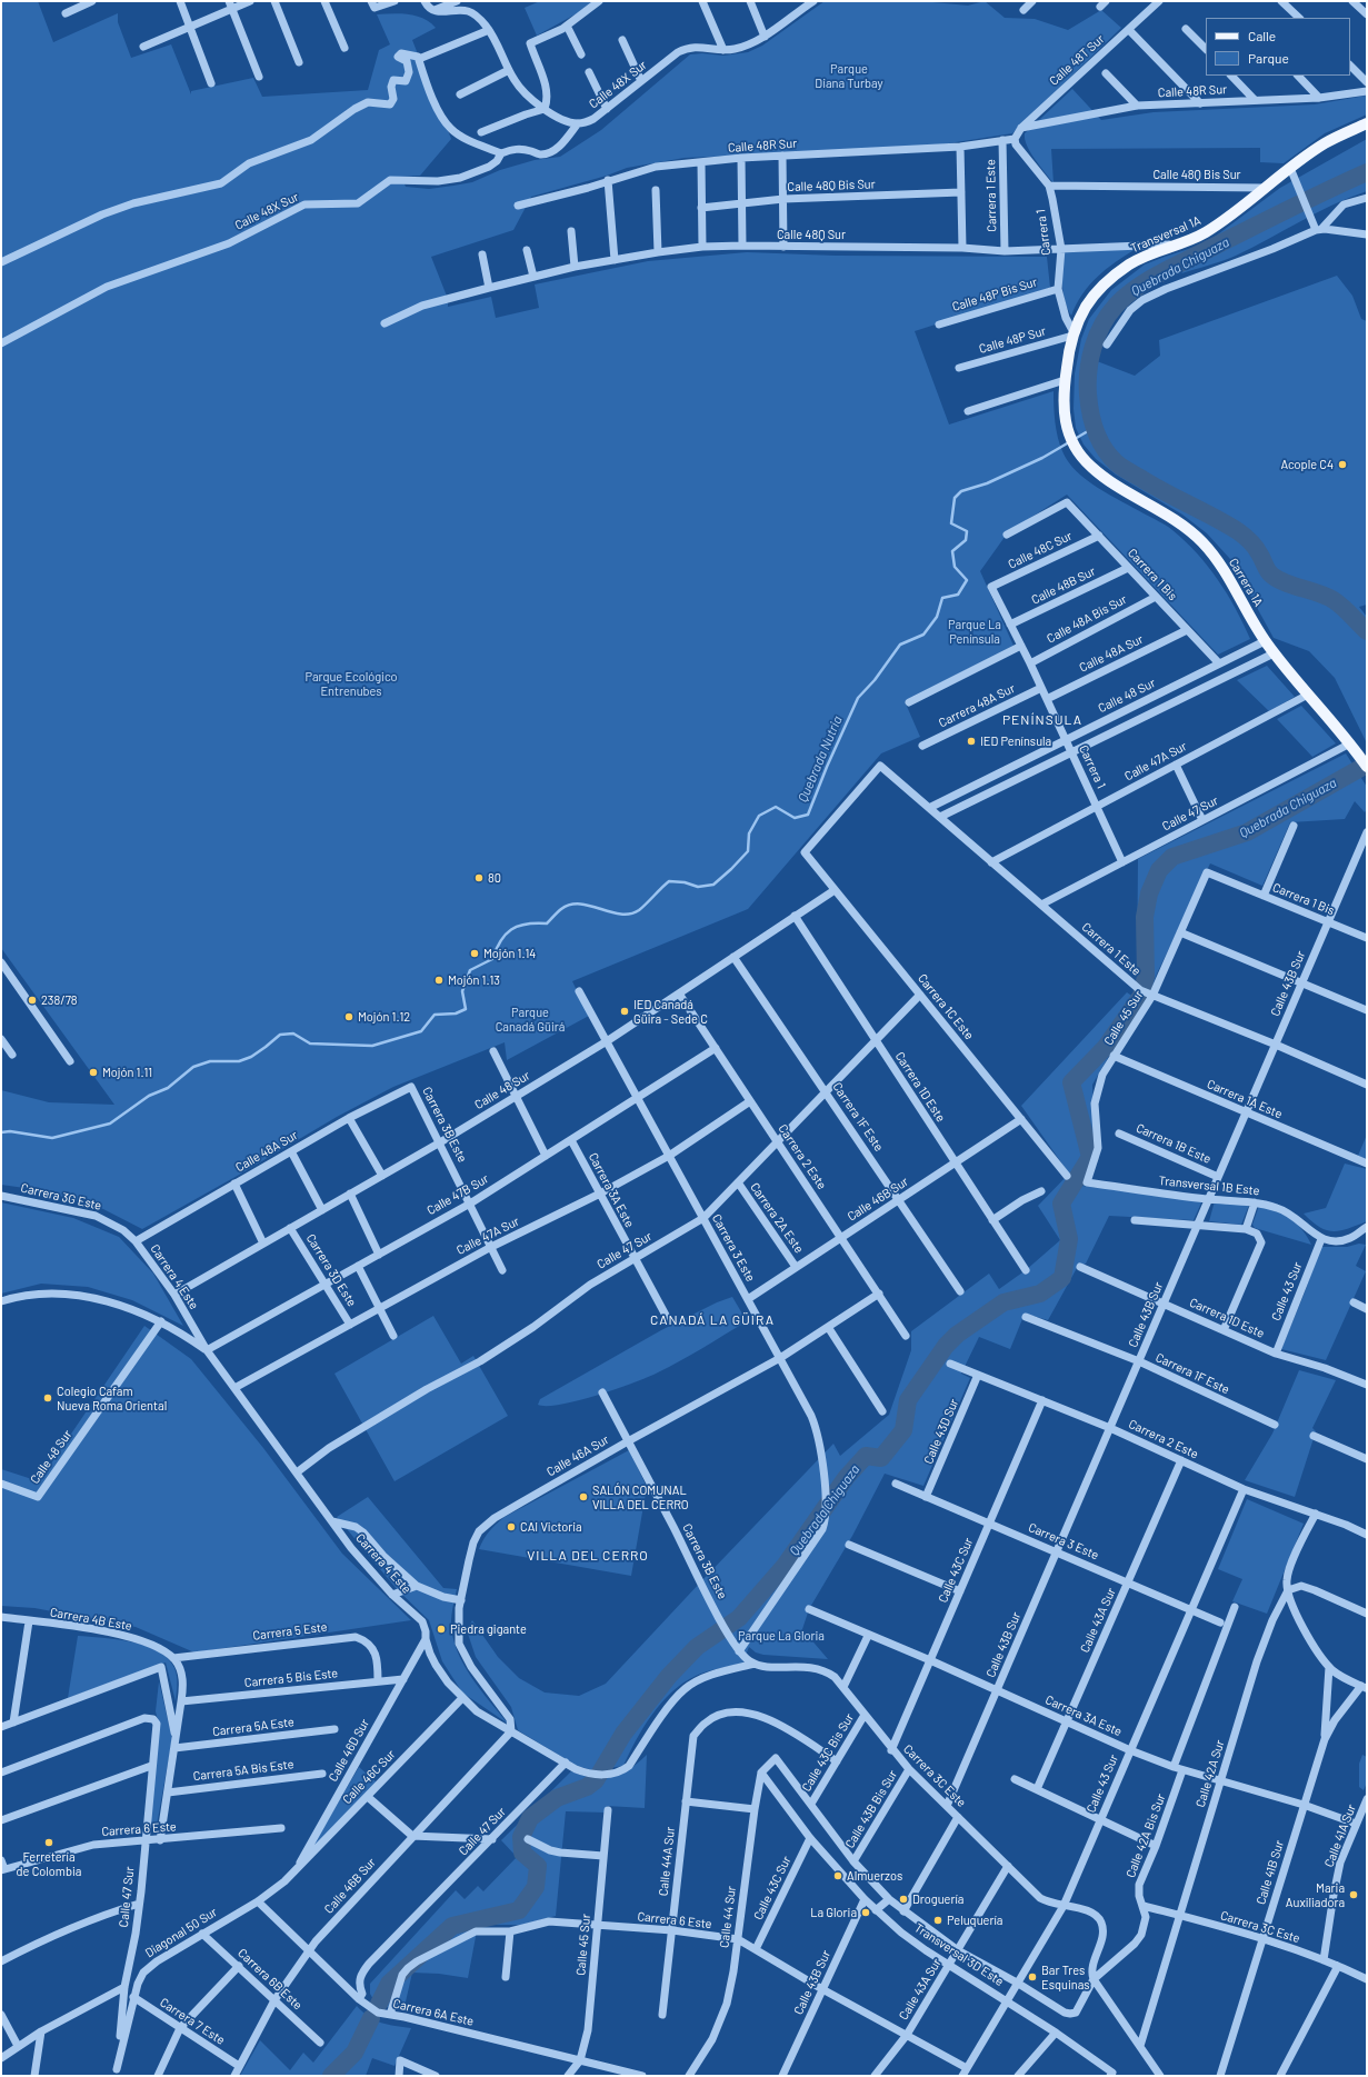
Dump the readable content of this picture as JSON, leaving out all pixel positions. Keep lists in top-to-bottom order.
{
  "streets": {
    "main road": ["Transversal 1A", "Carrera 1A"],
    "street": [
      "Calle 48T Sur",
      "Calle 48X Sur",
      "Calle 48R Sur",
      "Calle 48Q Bis Sur",
      "Carrera 1 Este",
      "Carrera 1",
      "Calle 48Q Sur",
      "Calle 48P Bis Sur",
      "Calle 48P Sur",
      "Calle 48C Sur",
      "Carrera 1 Bis",
      "Calle 48B Sur",
      "Calle 48A Bis Sur",
      "Calle 48A Sur",
      "Calle 48 Sur",
      "Carrera 48A Sur",
      "Calle 47A Sur",
      "Calle 47 Sur",
      "Calle 43B Sur",
      "Carrera 1C Este",
      "Calle 45 Sur",
      "Carrera 1D Este",
      "Carrera 1A Este",
      "Carrera 1F Este",
      "Carrera 3B Este",
      "Carrera 1B Este",
      "Carrera 2 Este",
      "Transversal 1B Este",
      "Carrera 3A Este",
      "Calle 47B Sur",
      "Carrera 3G Este",
      "Calle 46B Sur",
      "Carrera 2A Este",
      "Carrera 3 Este",
      "Carrera 3D Este",
      "Carrera 4 Este",
      "Calle 43 Sur",
      "Calle 43D Sur",
      "Calle 46A Sur",
      "Calle 43C Sur",
      "Carrera 4B Este",
      "Calle 43A Sur",
      "Carrera 5 Este",
      "Carrera 5 Bis Este",
      "Carrera 5A Este",
      "Calle 46D Sur",
      "Calle 43C Bis Sur",
      "Carrera 5A Bis Este",
      "Calle 42A Sur",
      "Carrera 3C Este",
      "Calle 46C Sur",
      "Calle 43B Bis Sur",
      "Carrera 6 Este",
      "Calle 42A Bis Sur",
      "Calle 41A Sur",
      "Calle 44A Sur",
      "Calle 41B Sur",
      "Calle 44 Sur",
      "Diagonal 50 Sur",
      "Transversal 3D Este",
      "Carrera 6B Este",
      "Carrera 6A Este",
      "Carrera 7 Este"
    ]
  },
  "crossings": [
    ["Calle 48T Sur", "Calle 48R Sur"],
    ["Calle 48T Sur", "Carrera 1"],
    ["Calle 48R Sur", "Carrera 1 Este"],
    ["Calle 48R Sur", "Carrera 1"],
    ["Calle 48Q Bis Sur", "Carrera 1"],
    ["Calle 48Q Bis Sur", "Transversal 1A"],
    ["Carrera 1 Este", "Calle 48Q Sur"],
    ["Carrera 1 Este", "Calle 48 Sur"],
    ["Carrera 1 Este", "Calle 47A Sur"],
    ["Carrera 1 Este", "Calle 47 Sur"],
    ["Carrera 1 Este", "Calle 43B Sur"],
    ["Carrera 1 Este", "Carrera 1C Este"],
    ["Carrera 1 Este", "Calle 45 Sur"],
    ["Carrera 1", "Calle 48Q Sur"],
    ["Carrera 1", "Transversal 1A"],
    ["Carrera 1", "Calle 48P Bis Sur"],
    ["Carrera 1", "Calle 48P Sur"],
    ["Carrera 1", "Calle 48C Sur"],
    ["Carrera 1", "Calle 48B Sur"],
    ["Carrera 1", "Calle 48A Bis Sur"],
    ["Carrera 1", "Calle 48A Sur"],
    ["Carrera 1", "Calle 48 Sur"],
    ["Carrera 1", "Carrera 48A Sur"],
    ["Carrera 1", "Calle 47A Sur"],
    ["Carrera 1", "Calle 47 Sur"],
    ["Calle 48Q Sur", "Transversal 1A"],
    ["Transversal 1A", "Calle 48P Sur"],
    ["Calle 48C Sur", "Carrera 1 Bis"],
    ["Carrera 1 Bis", "Calle 48B Sur"],
    ["Carrera 1 Bis", "Calle 48A Bis Sur"],
    ["Carrera 1 Bis", "Calle 48A Sur"],
    ["Carrera 1 Bis", "Calle 48 Sur"],
    ["Carrera 1 Bis", "Calle 43B Sur"],
    ["Carrera 1 Bis", "Calle 45 Sur"],
    ["Carrera 1A", "Calle 48 Sur"],
    ["Carrera 1A", "Calle 47A Sur"],
    ["Carrera 1A", "Calle 47 Sur"],
    ["Calle 48A Sur", "Carrera 3B Este"],
    ["Calle 48A Sur", "Carrera 3G Este"],
    ["Calle 48A Sur", "Carrera 4 Este"],
    ["Calle 48 Sur", "Carrera 1C Este"],
    ["Calle 48 Sur", "Carrera 1D Este"],
    ["Calle 48 Sur", "Carrera 1F Este"],
    ["Calle 48 Sur", "Carrera 3B Este"],
    ["Calle 48 Sur", "Carrera 2 Este"],
    ["Calle 48 Sur", "Carrera 3 Este"],
    ["Calle 48 Sur", "Carrera 3D Este"],
    ["Calle 48 Sur", "Carrera 4 Este"],
    ["Calle 47A Sur", "Carrera 3B Este"],
    ["Calle 47A Sur", "Carrera 2 Este"],
    ["Calle 47A Sur", "Carrera 3A Este"],
    ["Calle 47A Sur", "Carrera 3 Este"],
    ["Calle 47A Sur", "Carrera 3D Este"],
    ["Calle 47A Sur", "Carrera 4 Este"],
    ["Calle 47 Sur", "Carrera 1C Este"],
    ["Calle 47 Sur", "Carrera 1D Este"],
    ["Calle 47 Sur", "Carrera 1F Este"],
    ["Calle 47 Sur", "Carrera 2 Este"],
    ["Calle 47 Sur", "Carrera 3A Este"],
    ["Calle 47 Sur", "Carrera 2A Este"],
    ["Calle 47 Sur", "Carrera 3 Este"],
    ["Calle 47 Sur", "Carrera 4 Este"],
    ["Calle 47 Sur", "Carrera 6 Este"],
    ["Calle 47 Sur", "Diagonal 50 Sur"],
    ["Calle 47 Sur", "Carrera 6A Este"],
    ["Calle 43B Sur", "Carrera 1D Este"],
    ["Calle 43B Sur", "Carrera 1A Este"],
    ["Calle 43B Sur", "Carrera 1F Este"],
    ["Calle 43B Sur", "Carrera 1B Este"],
    ["Calle 43B Sur", "Carrera 2 Este"],
    ["Calle 43B Sur", "Transversal 1B Este"],
    ["Calle 43B Sur", "Carrera 3A Este"],
    ["Calle 43B Sur", "Carrera 3 Este"],
    ["Calle 43B Sur", "Carrera 3C Este"],
    ["Calle 43B Sur", "Carrera 6 Este"],
    ["Calle 43B Sur", "Transversal 3D Este"],
    ["Carrera 1C Este", "Calle 46B Sur"],
    ["Calle 45 Sur", "Carrera 1A Este"],
    ["Calle 45 Sur", "Transversal 1B Este"],
    ["Calle 45 Sur", "Carrera 6 Este"],
    ["Calle 45 Sur", "Carrera 6A Este"],
    ["Carrera 1D Este", "Calle 46B Sur"],
    ["Carrera 1D Este", "Calle 43 Sur"],
    ["Carrera 1F Este", "Calle 46B Sur"],
    ["Carrera 3B Este", "Calle 47B Sur"],
    ["Carrera 3B Este", "Carrera 3 Este"],
    ["Carrera 3B Este", "Carrera 4 Este"],
    ["Carrera 3B Este", "Calle 46A Sur"],
    ["Carrera 3B Este", "Carrera 3C Este"],
    ["Carrera 2 Este", "Calle 47B Sur"],
    ["Carrera 2 Este", "Calle 46B Sur"],
    ["Carrera 2 Este", "Calle 43 Sur"],
    ["Carrera 2 Este", "Calle 43D Sur"],
    ["Carrera 2 Este", "Calle 46A Sur"],
    ["Carrera 2 Este", "Calle 43C Sur"],
    ["Carrera 2 Este", "Calle 43A Sur"],
    ["Carrera 2 Este", "Calle 42A Sur"],
    ["Transversal 1B Este", "Calle 43 Sur"],
    ["Carrera 3A Este", "Calle 47B Sur"],
    ["Carrera 3A Este", "Calle 43 Sur"],
    ["Carrera 3A Este", "Calle 43C Sur"],
    ["Carrera 3A Este", "Calle 43A Sur"],
    ["Carrera 3A Este", "Calle 42A Sur"],
    ["Carrera 3A Este", "Calle 42A Bis Sur"],
    ["Carrera 3A Este", "Calle 41A Sur"],
    ["Carrera 3A Este", "Calle 41B Sur"],
    ["Calle 47B Sur", "Carrera 3 Este"],
    ["Calle 47B Sur", "Carrera 3D Este"],
    ["Calle 47B Sur", "Carrera 4 Este"],
    ["Carrera 3G Este", "Carrera 4 Este"],
    ["Calle 46B Sur", "Carrera 2A Este"],
    ["Calle 46B Sur", "Carrera 3 Este"],
    ["Calle 46B Sur", "Carrera 4 Este"],
    ["Calle 46B Sur", "Calle 46A Sur"],
    ["Calle 46B Sur", "Carrera 6B Este"],
    ["Calle 46B Sur", "Carrera 6A Este"],
    ["Calle 46B Sur", "Carrera 7 Este"],
    ["Carrera 3 Este", "Calle 43 Sur"],
    ["Carrera 3 Este", "Calle 43D Sur"],
    ["Carrera 3 Este", "Calle 46A Sur"],
    ["Carrera 3 Este", "Calle 43C Sur"],
    ["Carrera 3 Este", "Calle 43A Sur"],
    ["Carrera 4 Este", "Calle 46A Sur"],
    ["Carrera 4 Este", "Calle 46D Sur"],
    ["Carrera 4 Este", "Carrera 3C Este"],
    ["Carrera 4 Este", "Calle 46C Sur"],
    ["Calle 43 Sur", "Carrera 3C Este"],
    ["Calle 43 Sur", "Carrera 6 Este"],
    ["Calle 43 Sur", "Transversal 3D Este"],
    ["Calle 43C Sur", "Carrera 3C Este"],
    ["Calle 43C Sur", "Carrera 6 Este"],
    ["Calle 43C Sur", "Transversal 3D Este"],
    ["Carrera 4B Este", "Carrera 5 Este"],
    ["Calle 43A Sur", "Carrera 3C Este"],
    ["Calle 43A Sur", "Carrera 6 Este"],
    ["Calle 43A Sur", "Transversal 3D Este"],
    ["Carrera 5 Este", "Carrera 5 Bis Este"],
    ["Carrera 5 Bis Este", "Calle 46D Sur"],
    ["Calle 46D Sur", "Calle 46C Sur"],
    ["Calle 46D Sur", "Diagonal 50 Sur"],
    ["Calle 43C Bis Sur", "Carrera 3C Este"],
    ["Calle 43C Bis Sur", "Calle 44A Sur"],
    ["Calle 43C Bis Sur", "Transversal 3D Este"],
    ["Calle 42A Sur", "Carrera 3C Este"],
    ["Carrera 3C Este", "Calle 43B Bis Sur"],
    ["Carrera 3C Este", "Calle 42A Bis Sur"],
    ["Carrera 3C Este", "Calle 41A Sur"],
    ["Carrera 3C Este", "Calle 41B Sur"],
    ["Calle 46C Sur", "Diagonal 50 Sur"],
    ["Calle 43B Bis Sur", "Transversal 3D Este"],
    ["Carrera 6 Este", "Calle 44A Sur"],
    ["Carrera 6 Este", "Calle 44 Sur"],
    ["Carrera 6 Este", "Carrera 6A Este"],
    ["Calle 42A Bis Sur", "Transversal 3D Este"],
    ["Calle 44 Sur", "Transversal 3D Este"],
    ["Diagonal 50 Sur", "Carrera 6B Este"],
    ["Diagonal 50 Sur", "Carrera 6A Este"],
    ["Diagonal 50 Sur", "Carrera 7 Este"]
  ],
  "districts": ["PENÍNSULA", "CANADÁ LA GÜIRA", "VILLA DEL CERRO"],
  "water": ["Quebrada Chiguaza", "Quebrada Nutria"],
  "parks": [
    "Parque Diana Turbay",
    "Parque La Península",
    "Parque Ecológico Entrenubes",
    "Parque Canadá Güirá",
    "Parque La Gloria"
  ],
  "places": [
    "Acople C4",
    "IED Península",
    "80",
    "Mojón 1.14",
    "Mojón 1.13",
    "238/78",
    "IED Canadá Güira - Sede C",
    "Mojón 1.12",
    "Mojón 1.11",
    "Colegio Cafam Nueva Roma Oriental",
    "SALÓN COMUNAL VILLA DEL CERRO",
    "CAI Victoria",
    "Piedra gigante",
    "Ferretería de Colombia",
    "Almuerzos",
    "Maria Auxiliadora",
    "Droguería",
    "La Gloria",
    "Peluquería",
    "Bar Tres Esquinas"
  ],
  "legend": ["Calle", "Parque"]
}
